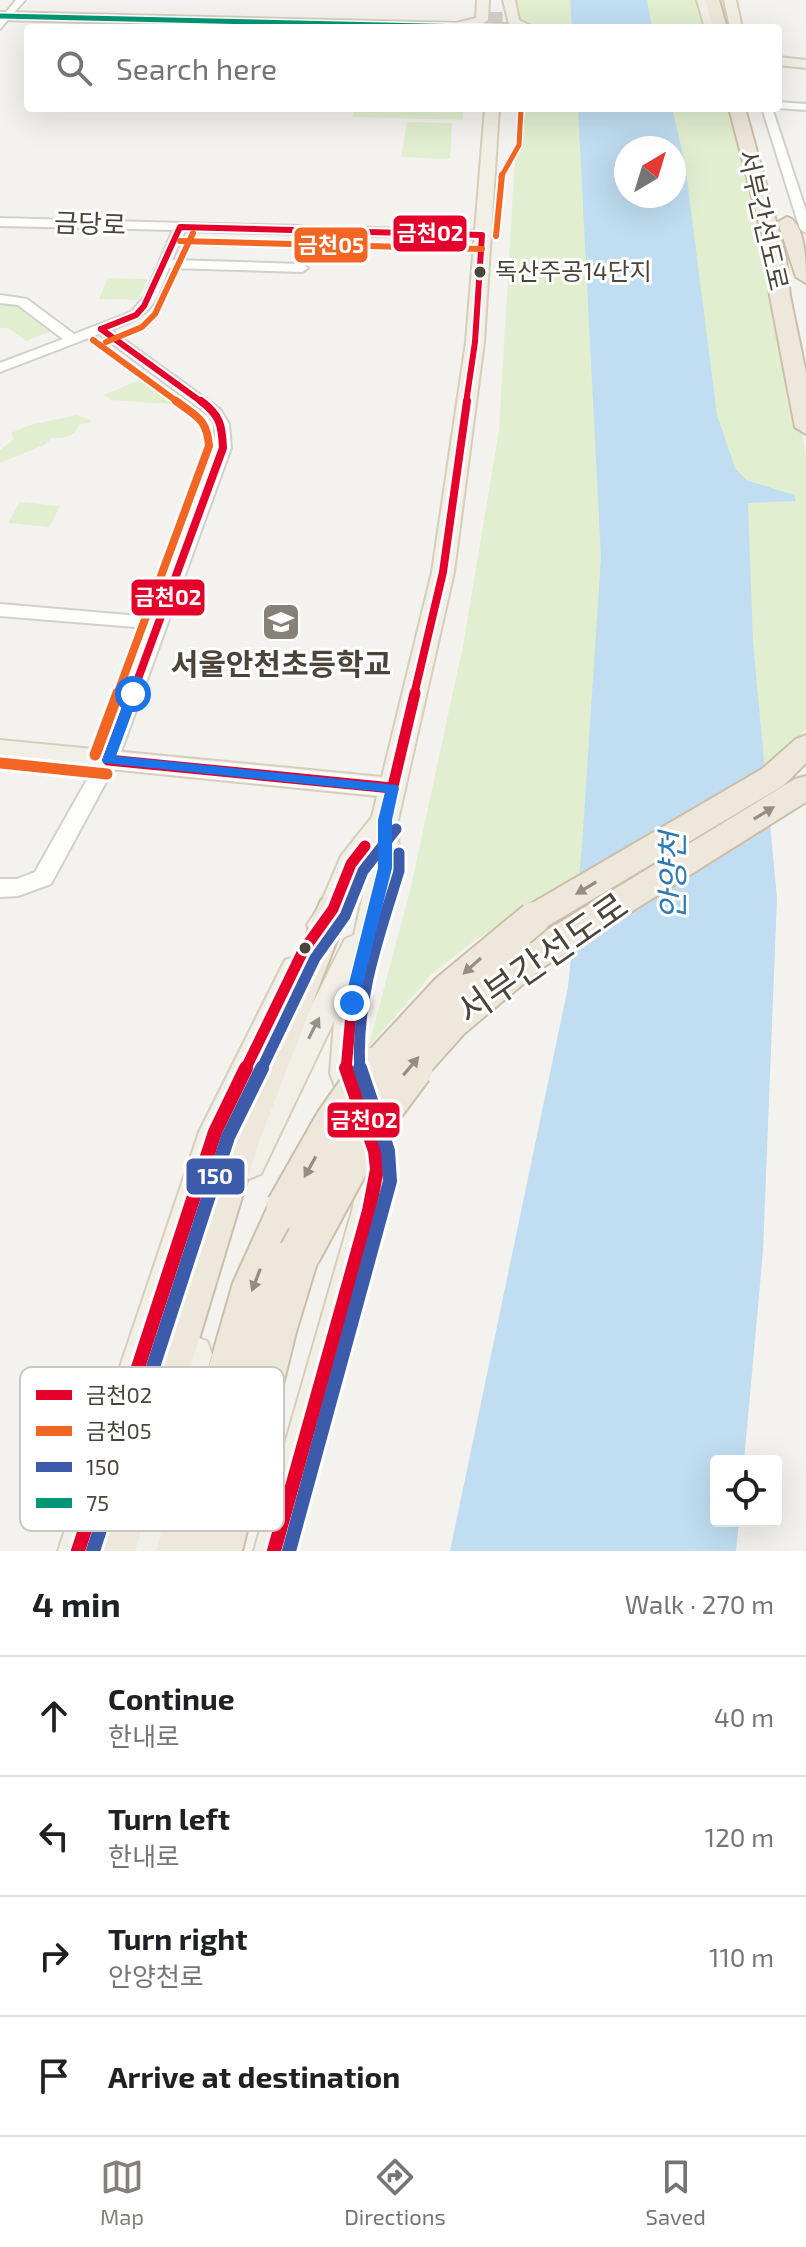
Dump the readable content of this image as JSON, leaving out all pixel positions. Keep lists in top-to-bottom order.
{
  "streets": {
    "highway": ["서부간선도로"],
    "street": ["금당로"]
  },
  "water": ["안양천"],
  "places": {
    "other": ["독산주공14단지"],
    "school or university": ["서울안천초등학교"]
  },
  "lines": [
    "transit line 75",
    "transit line 금천05",
    "transit line 금천02",
    "transit line 150"
  ],
  "legend": [
    "금천02",
    "금천05",
    "150",
    "75"
  ],
  "north": "top right",
  "page": {
    "search": "Search here",
    "heading": ["4 min", "Walk · 270 m"],
    "list": [
      ["Continue", "한내로", "40 m"],
      ["Turn left", "한내로", "120 m"],
      ["Turn right", "안양천로", "110 m"],
      "Arrive at destination"
    ],
    "nav": ["Map", "Directions", "Saved"]
  }
}
